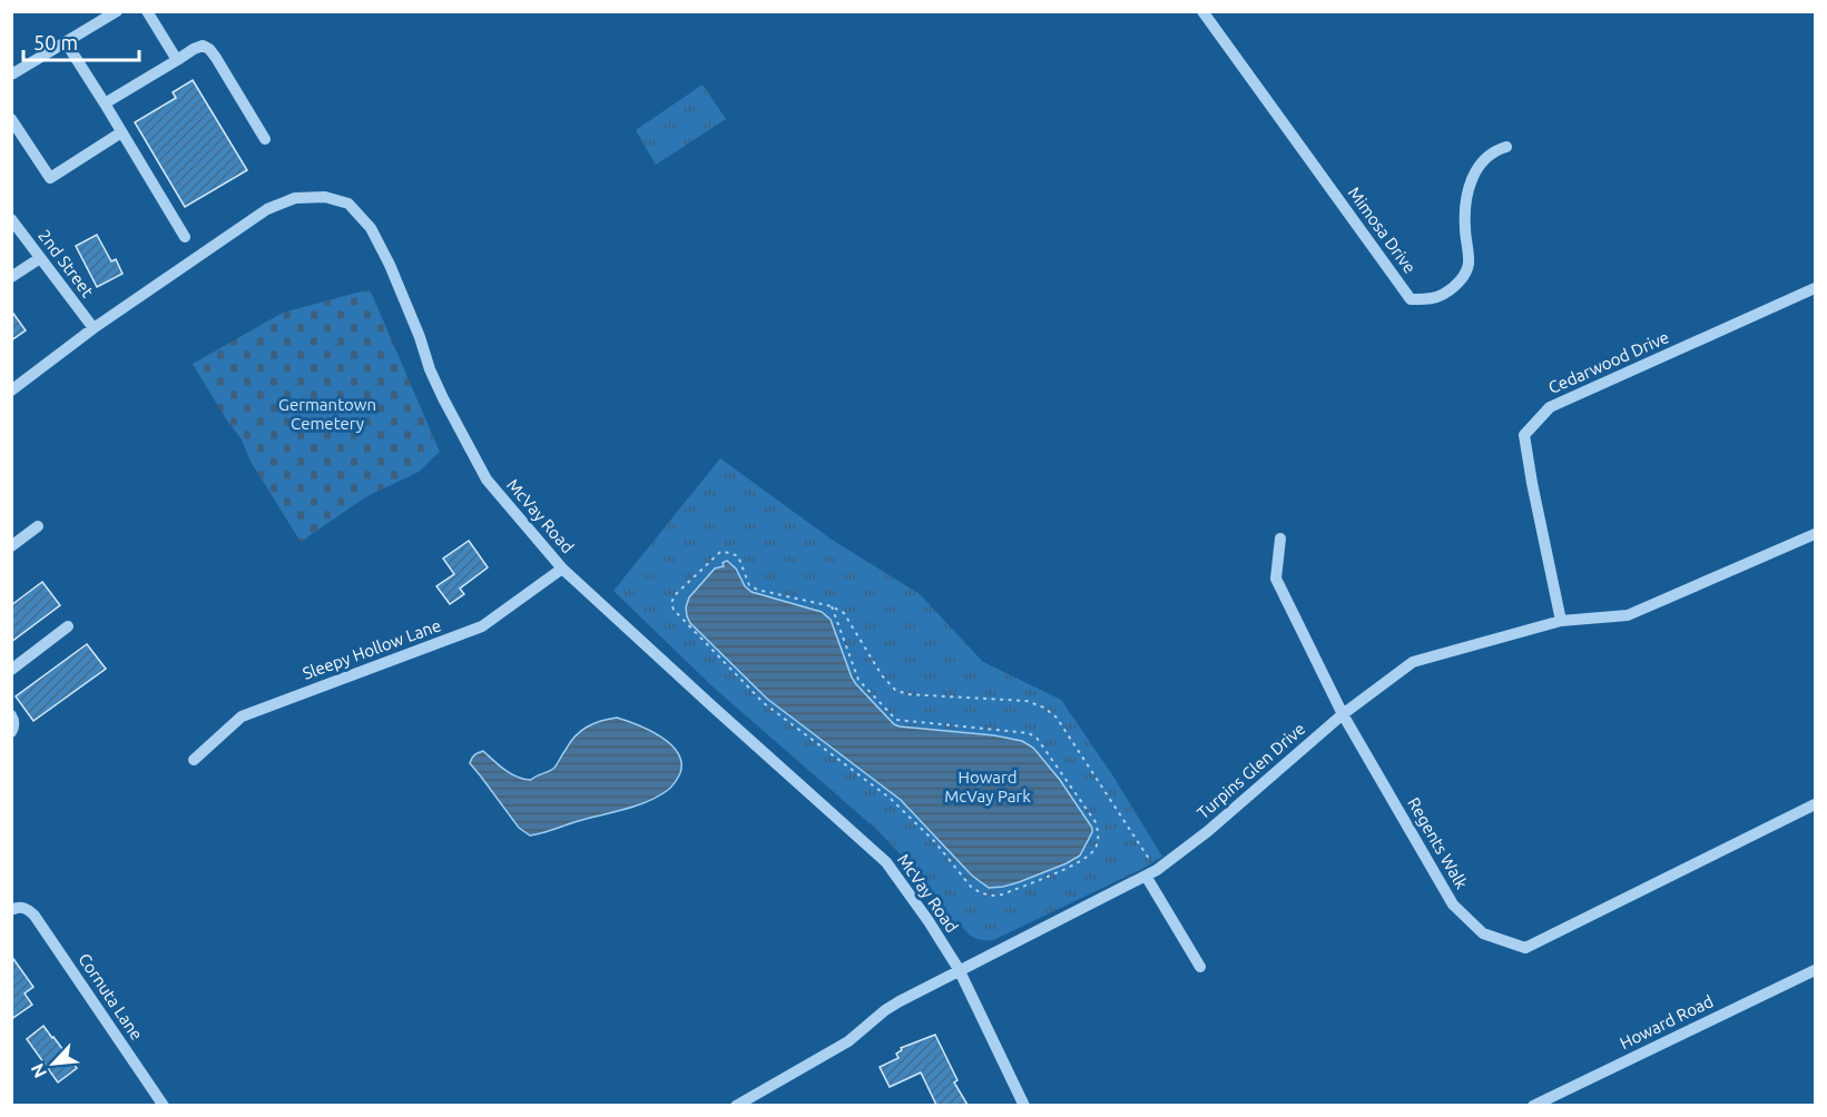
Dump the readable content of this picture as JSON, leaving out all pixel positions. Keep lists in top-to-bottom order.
{
  "streets": {
    "street": [
      "Mimosa Drive",
      "2nd Street",
      "Cedarwood Drive",
      "McVay Road",
      "Sleepy Hollow Lane",
      "Turpins Glen Drive",
      "Regents Walk",
      "Cornuta Lane",
      "Howard Road"
    ]
  },
  "crossings": [
    ["2nd Street", "McVay Road"],
    ["Cedarwood Drive", "Turpins Glen Drive"],
    ["McVay Road", "Sleepy Hollow Lane"],
    ["McVay Road", "Turpins Glen Drive"],
    ["Turpins Glen Drive", "Regents Walk"]
  ],
  "parks": ["Germantown Cemetery", "Howard McVay Park"],
  "scale_bar": "50 m",
  "north": "bottom left"
}
